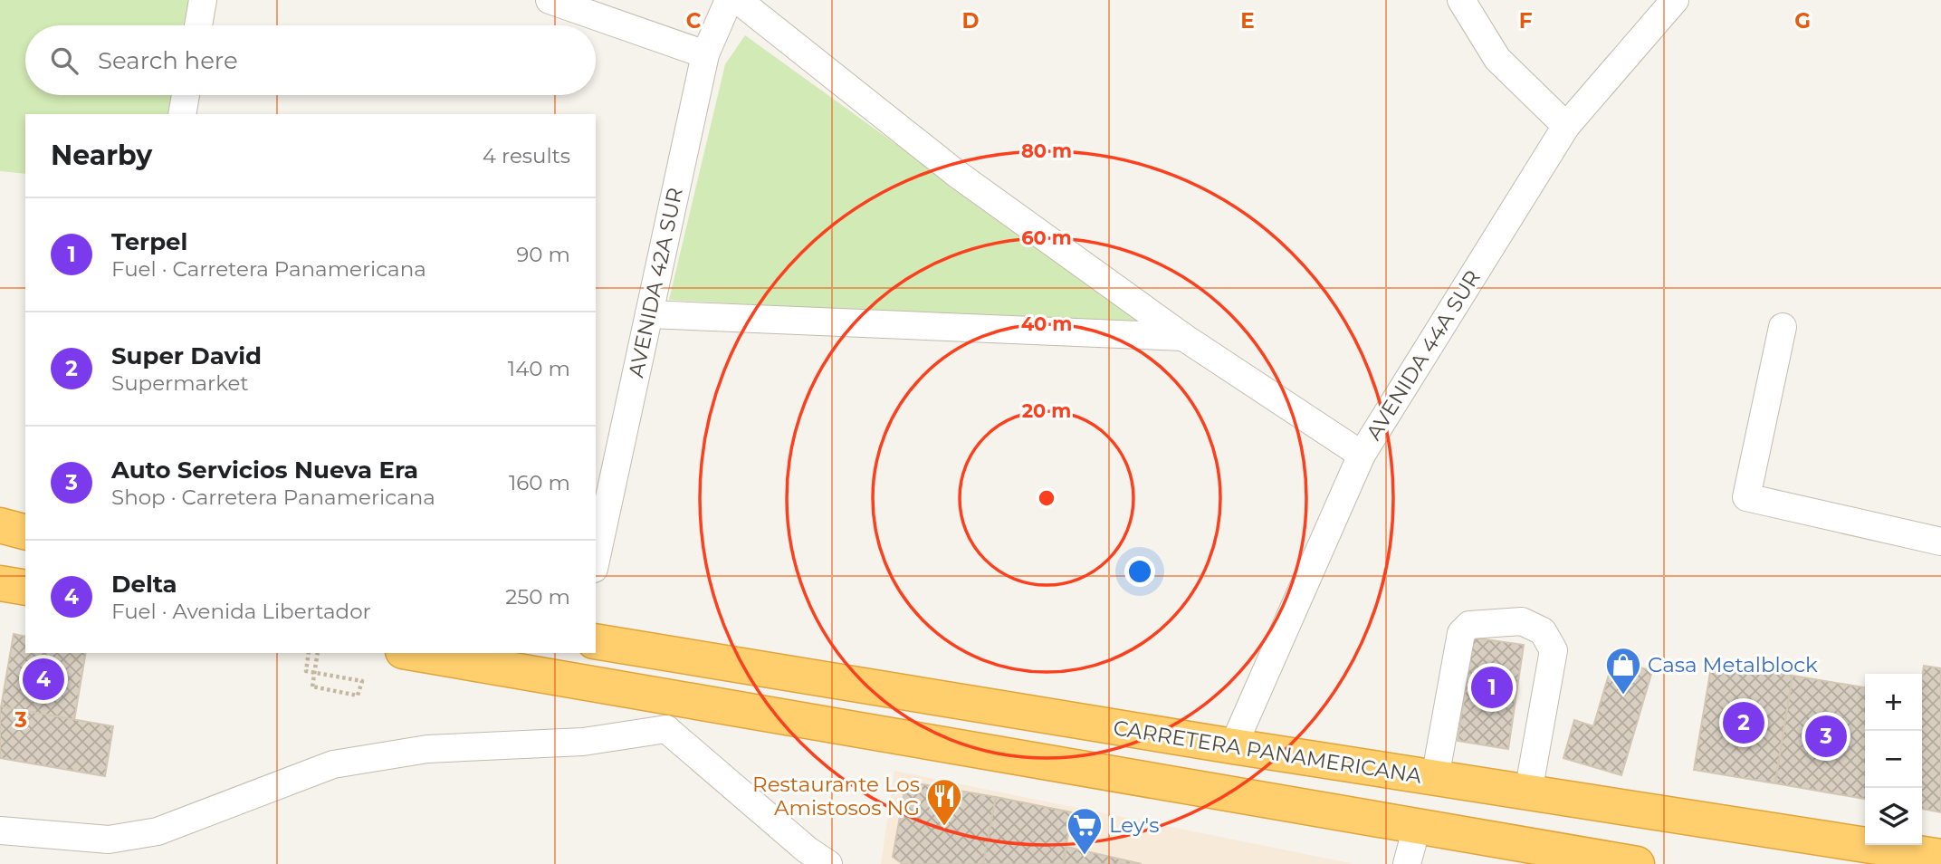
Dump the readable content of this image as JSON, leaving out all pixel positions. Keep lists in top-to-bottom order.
{
  "streets": {
    "highway": ["CARRETERA PANAMERICANA"],
    "street": ["AVENIDA 42A SUR", "AVENIDA 44A SUR"]
  },
  "crossings": [
    ["AVENIDA 44A SUR", "CARRETERA PANAMERICANA"]
  ],
  "places": {
    "shop": ["Casa Metalblock"],
    "restaurant": ["Restaurante Los Amistosos NG"],
    "supermarket": ["Ley's"]
  },
  "page": {
    "search": "Search here",
    "heading": ["Nearby", "4 results"],
    "list": [
      {
        "mark": "1",
        "name": "Terpel",
        "note": "Fuel · Carretera Panamericana",
        "value": "90 m"
      },
      {
        "mark": "2",
        "name": "Super David",
        "note": "Supermarket",
        "value": "140 m"
      },
      {
        "mark": "3",
        "name": "Auto Servicios Nueva Era",
        "note": "Shop · Carretera Panamericana",
        "value": "160 m"
      },
      {
        "mark": "4",
        "name": "Delta",
        "note": "Fuel · Avenida Libertador",
        "value": "250 m"
      }
    ],
    "pins": [
      "4",
      "1",
      "2",
      "3"
    ],
    "map_buttons": ["+", "−"]
  },
  "grid": {
    "columns": [
      "C",
      "D",
      "E",
      "F",
      "G"
    ],
    "rows": ["3"]
  },
  "rings": [
    "80 m",
    "60 m",
    "40 m",
    "20 m"
  ]
}
